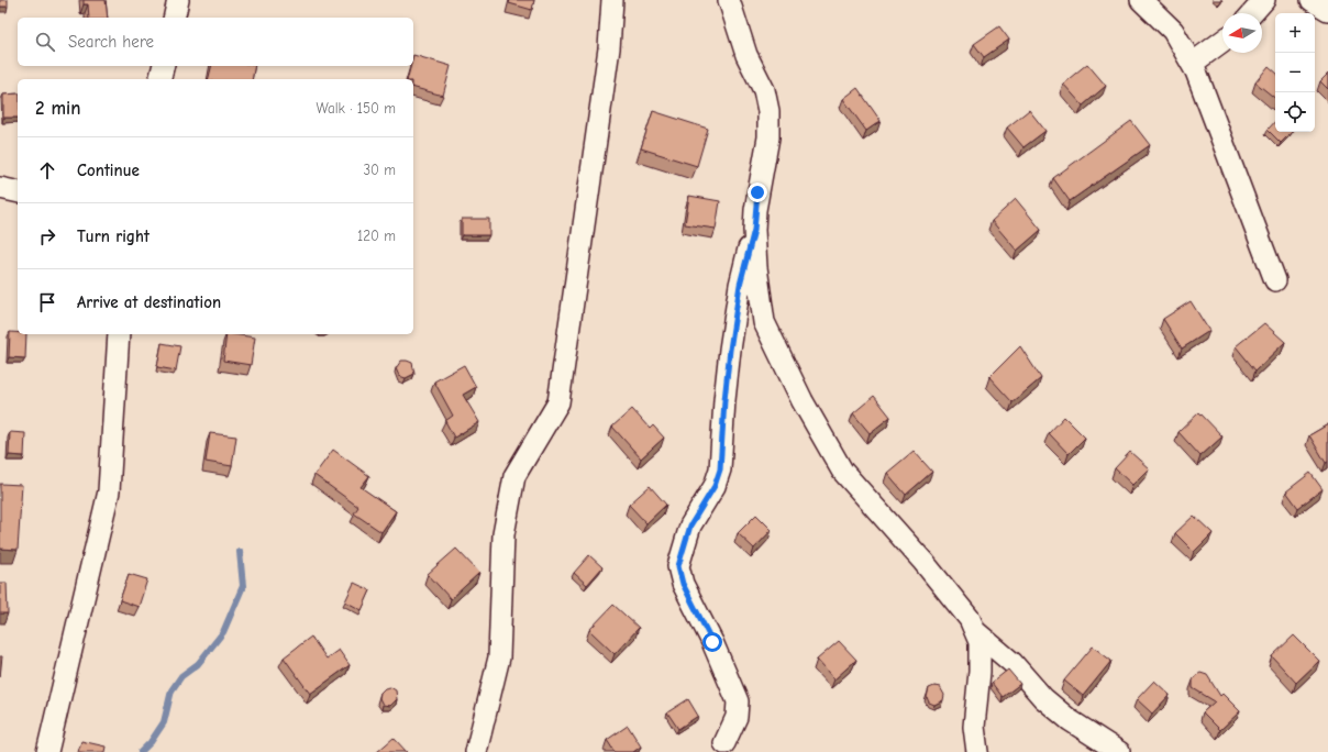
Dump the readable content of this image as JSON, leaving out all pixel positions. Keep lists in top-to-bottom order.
{
  "north": "left",
  "page": {
    "map_buttons": ["+", "−"],
    "search": "Search here",
    "heading": ["2 min", "Walk · 150 m"],
    "list": [
      ["Continue", "30 m"],
      ["Turn right", "120 m"],
      "Arrive at destination"
    ]
  }
}
